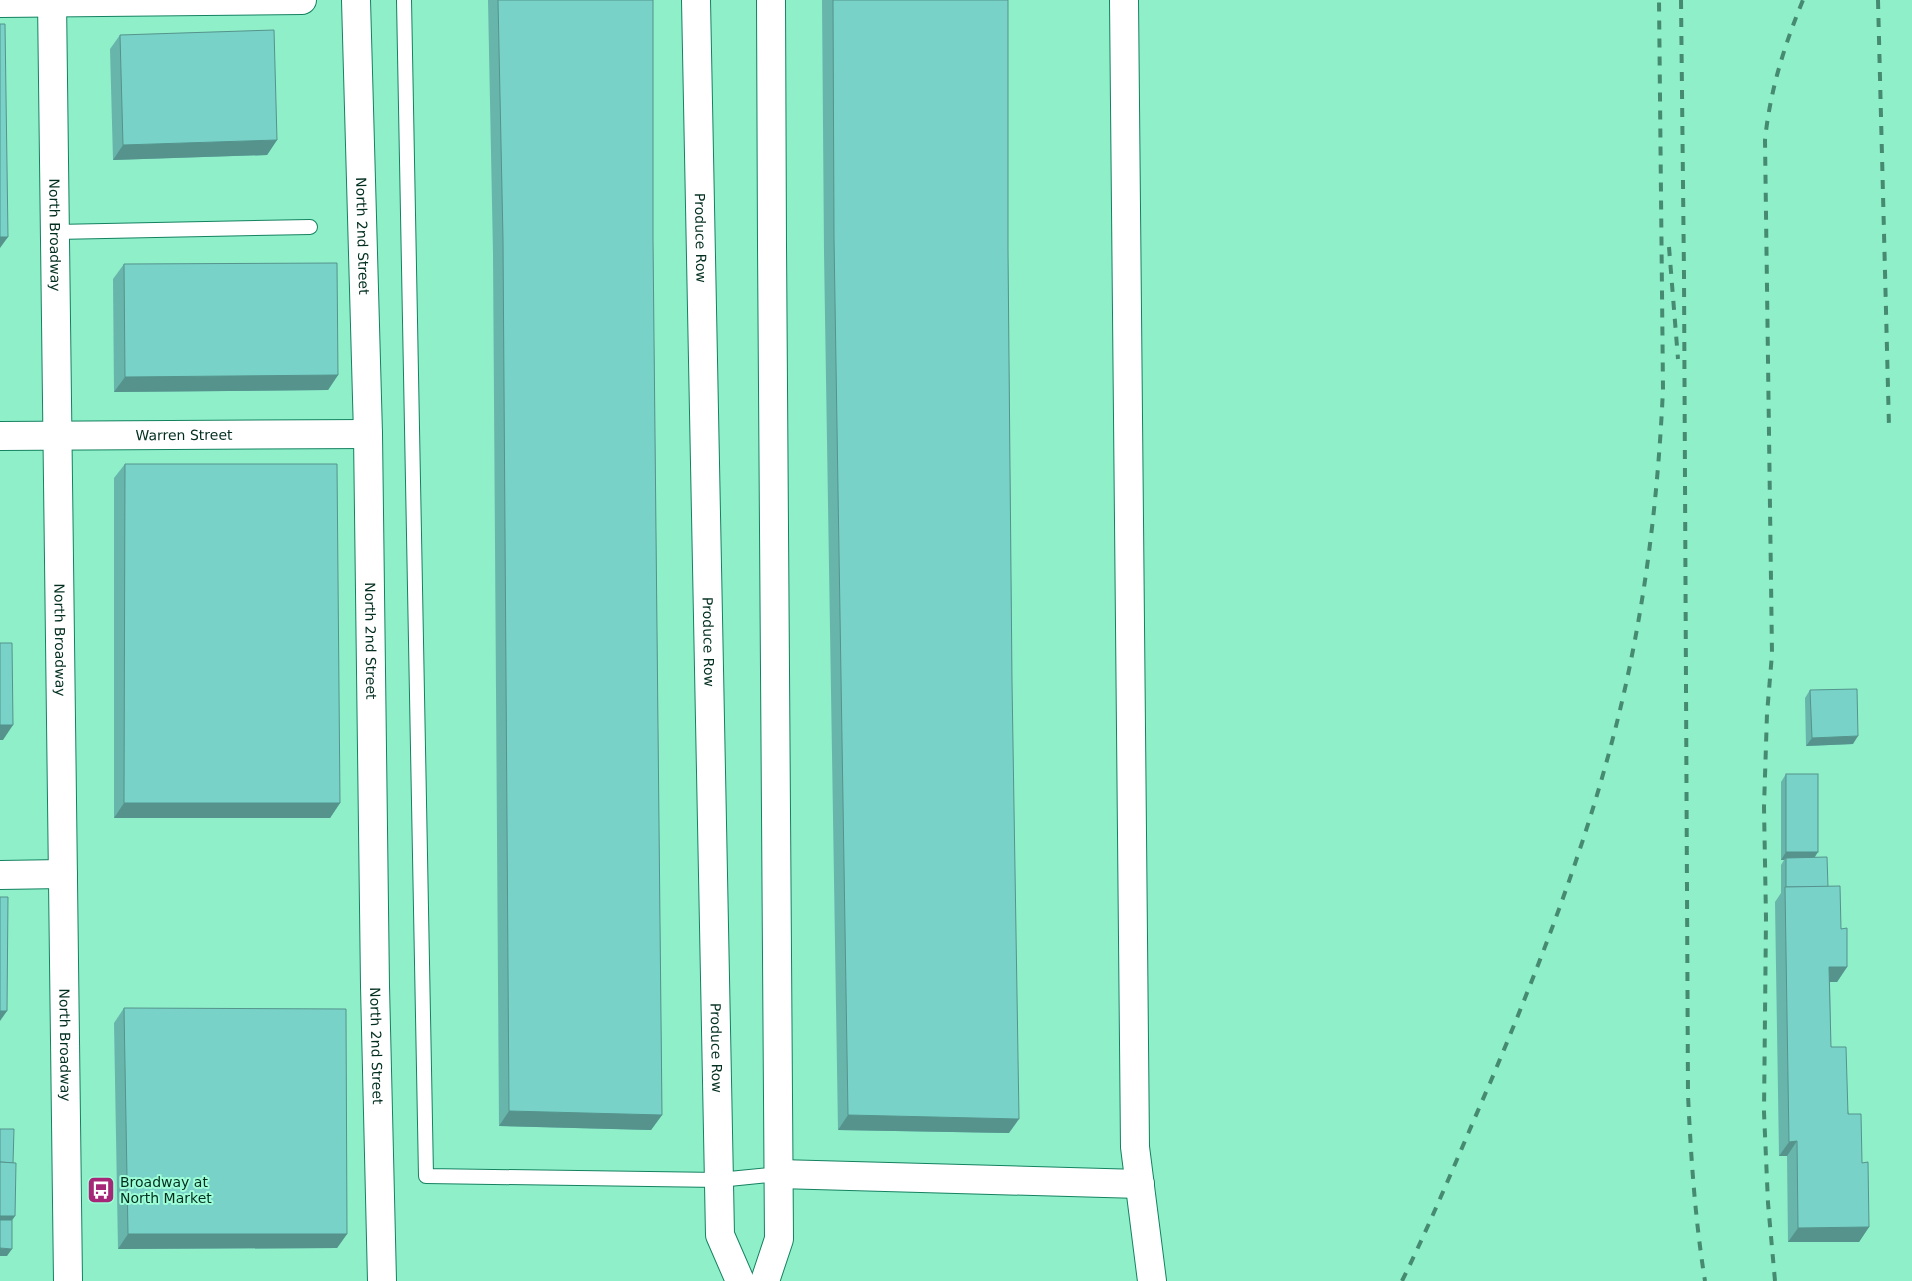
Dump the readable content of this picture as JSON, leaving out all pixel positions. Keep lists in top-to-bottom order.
{
  "streets": {
    "street": [
      "North Broadway",
      "North 2nd Street",
      "Produce Row",
      "Warren Street"
    ]
  },
  "crossings": [
    ["North Broadway", "Warren Street"],
    ["North 2nd Street", "Warren Street"]
  ],
  "places": {
    "bus stop": ["Broadway at North Market"]
  }
}
